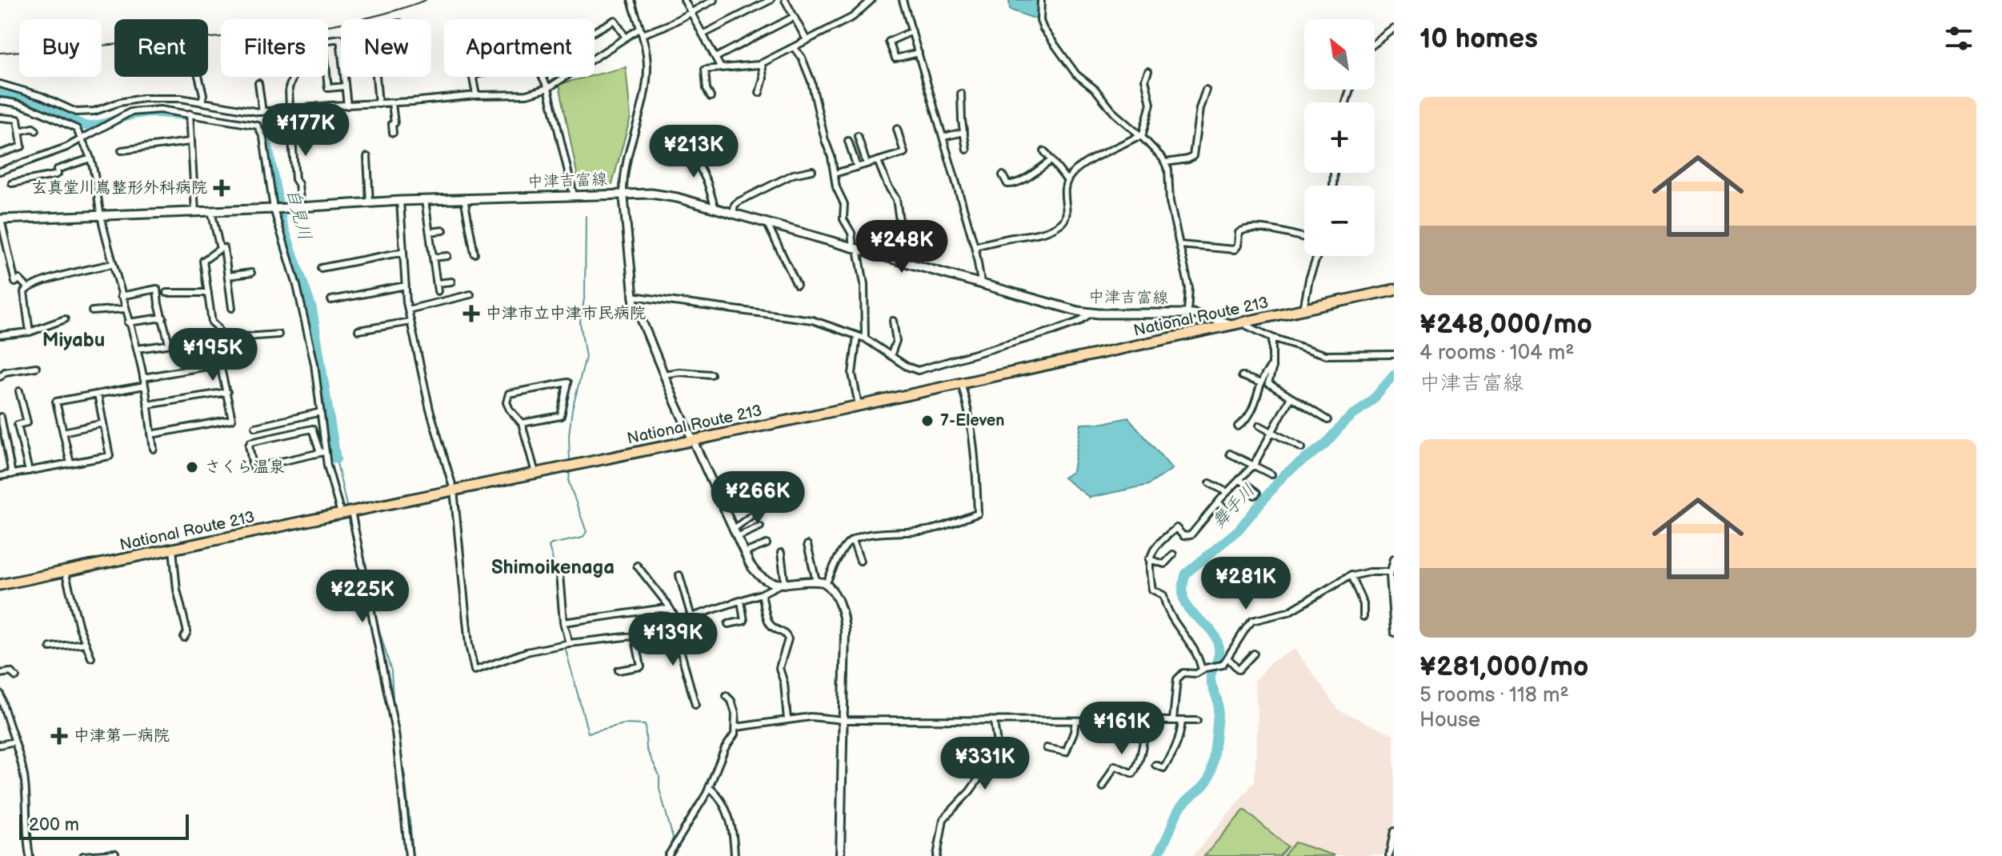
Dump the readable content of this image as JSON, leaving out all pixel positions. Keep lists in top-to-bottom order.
{
  "streets": {
    "highway": ["National Route 213"],
    "main road": ["中津吉富線"]
  },
  "crossings": [
    ["中津吉富線", "National Route 213"]
  ],
  "districts": ["Miyabu", "Shimoikenaga"],
  "water": ["自見川", "舞手川"],
  "places": {
    "health": ["玄真堂川嶌整形外科病院", "中津市立中津市民病院", "中津第一病院"],
    "other": ["7-Eleven", "さくら温泉"]
  },
  "scale_bar": "200 m",
  "north": "top left",
  "page": {
    "heading": "10 homes",
    "map_buttons": ["+", "−"],
    "chip": [
      "Buy",
      "Rent",
      "Filters",
      "New",
      "Apartment"
    ],
    "list": [
      {
        "name": "¥248,000/mo",
        "note": "4 rooms · 104 m² · 中津吉富線"
      },
      {
        "name": "¥281,000/mo",
        "note": "5 rooms · 118 m² · House"
      }
    ],
    "price": [
      "¥177K",
      "¥213K",
      "¥248K",
      "¥195K",
      "¥266K",
      "¥281K",
      "¥225K",
      "¥139K",
      "¥161K",
      "¥331K"
    ],
    "scale": "200 m"
  }
}
